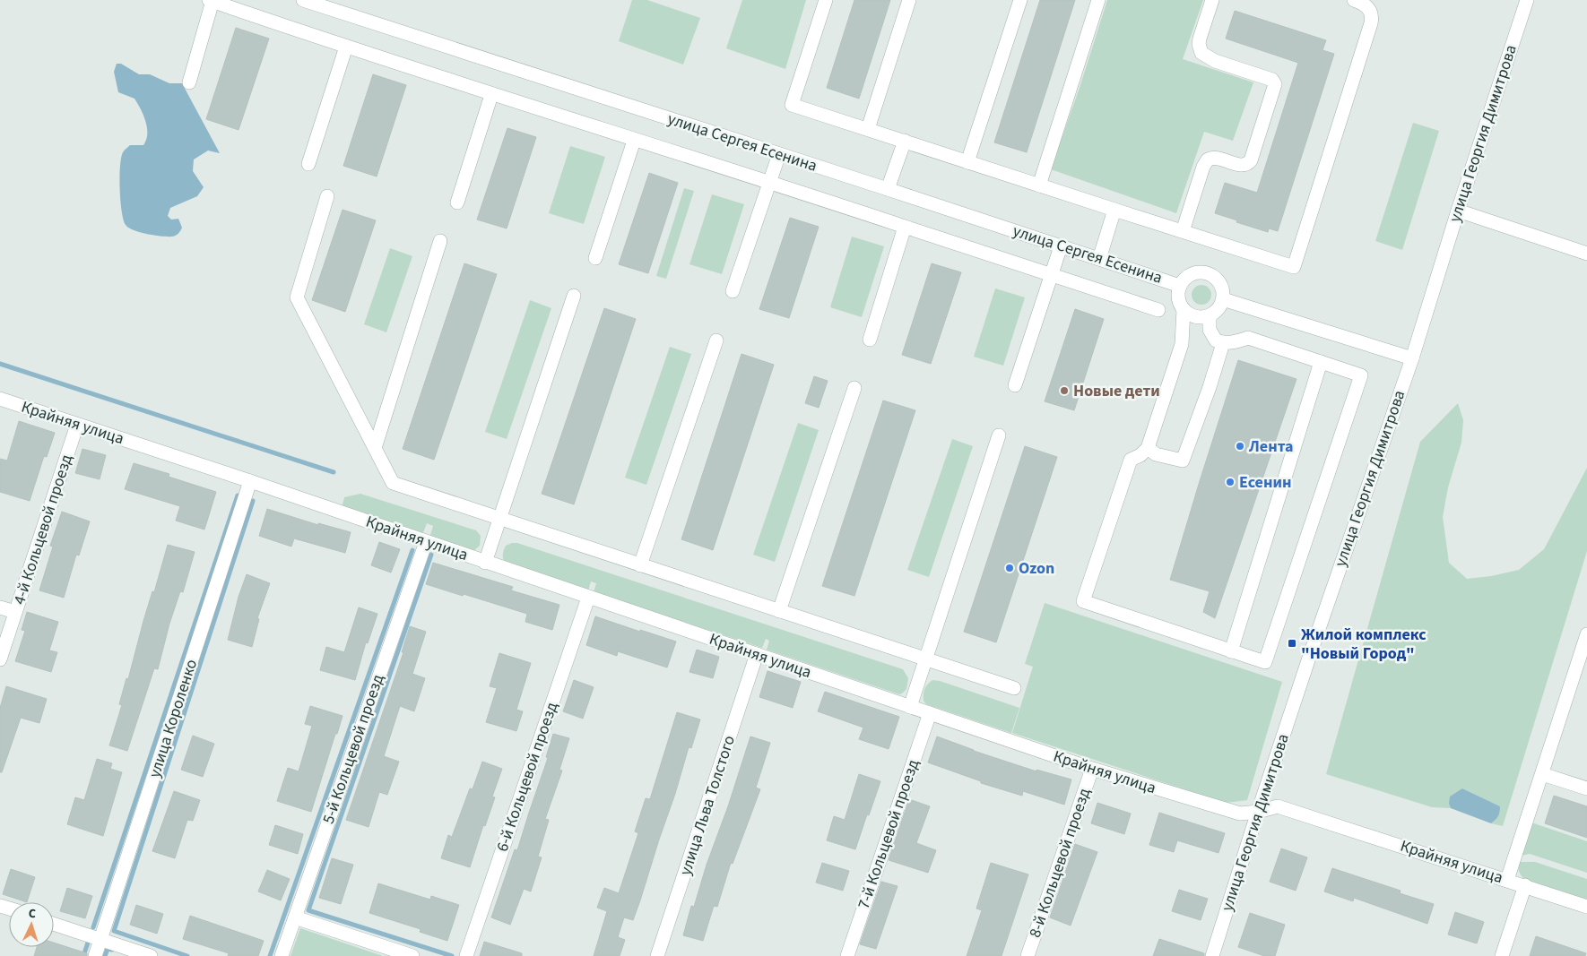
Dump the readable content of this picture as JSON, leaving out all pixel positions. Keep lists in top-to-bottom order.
{
  "streets": {
    "street": [
      "улица Георгия Димитрова",
      "улица Сергея Есенина",
      "Крайняя улица",
      "4-й Кольцевой проезд",
      "улица Короленко",
      "5-й Кольцевой проезд",
      "6-й Кольцевой проезд",
      "улица Льва Толстого",
      "7-й Кольцевой проезд",
      "8-й Кольцевой проезд"
    ]
  },
  "crossings": [
    ["улица Георгия Димитрова", "Крайняя улица"],
    ["Крайняя улица", "4-й Кольцевой проезд"],
    ["Крайняя улица", "улица Короленко"],
    ["Крайняя улица", "5-й Кольцевой проезд"],
    ["Крайняя улица", "6-й Кольцевой проезд"],
    ["Крайняя улица", "улица Льва Толстого"],
    ["Крайняя улица", "7-й Кольцевой проезд"],
    ["Крайняя улица", "8-й Кольцевой проезд"]
  ],
  "places": {
    "other": [
      "Новые дети",
      "Лента",
      "Есенин",
      "Ozon"
    ],
    "transit": ["Жилой комплекс \"Новый Город\""]
  },
  "north": "top"
}
